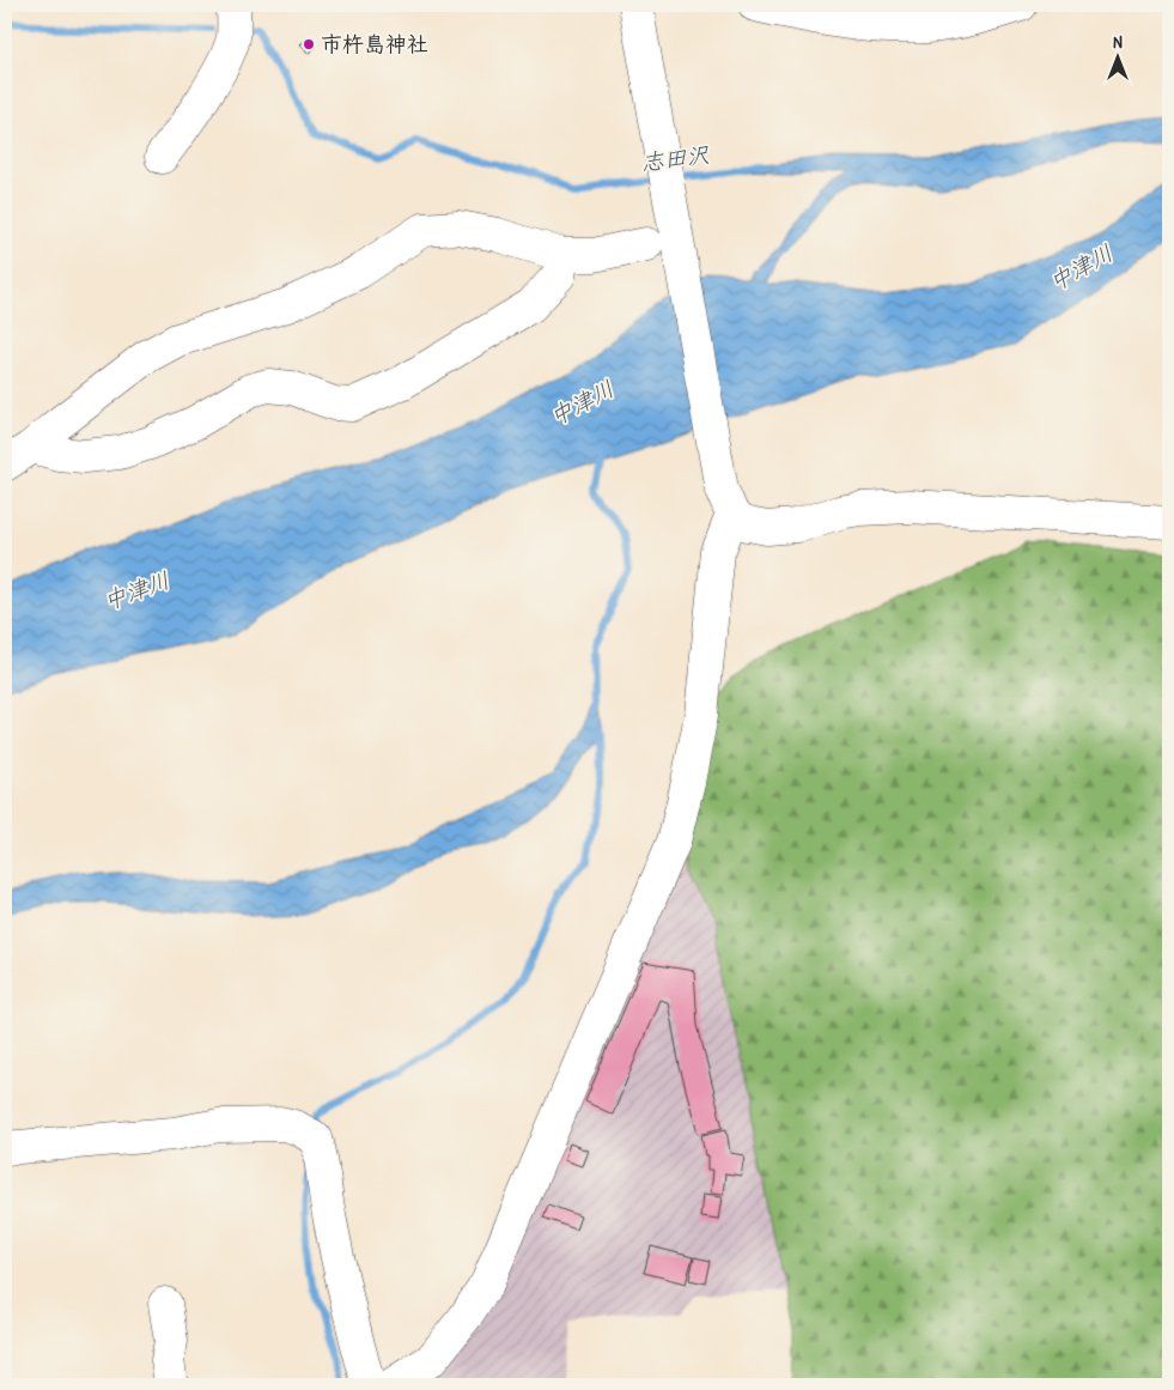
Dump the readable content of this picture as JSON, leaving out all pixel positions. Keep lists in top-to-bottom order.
{
  "water": ["志田沢", "中津川"],
  "places": ["市杵島神社"],
  "north": "top"
}
